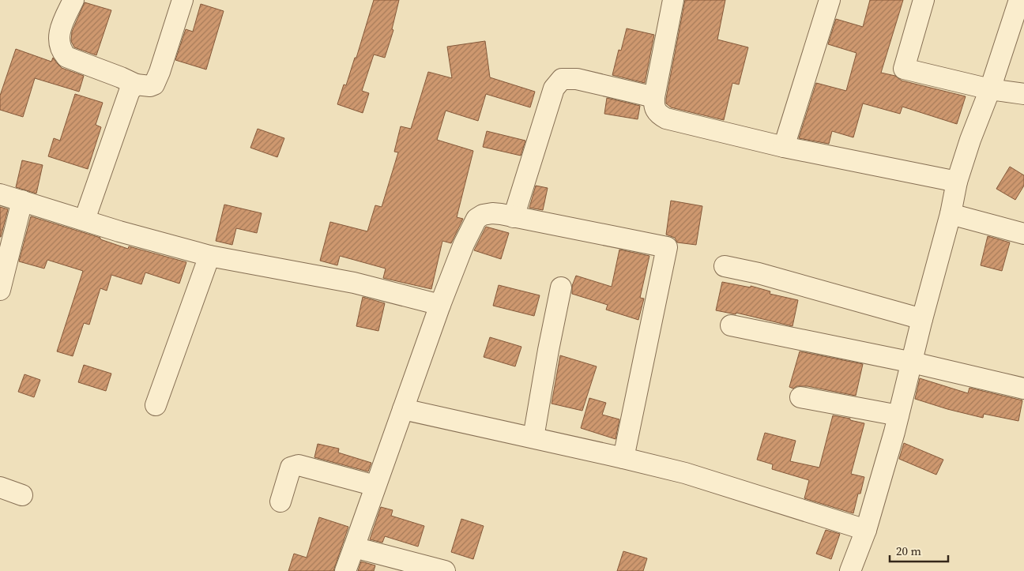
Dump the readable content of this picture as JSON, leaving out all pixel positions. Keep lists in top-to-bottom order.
{
  "scale_bar": "20 m"
}
